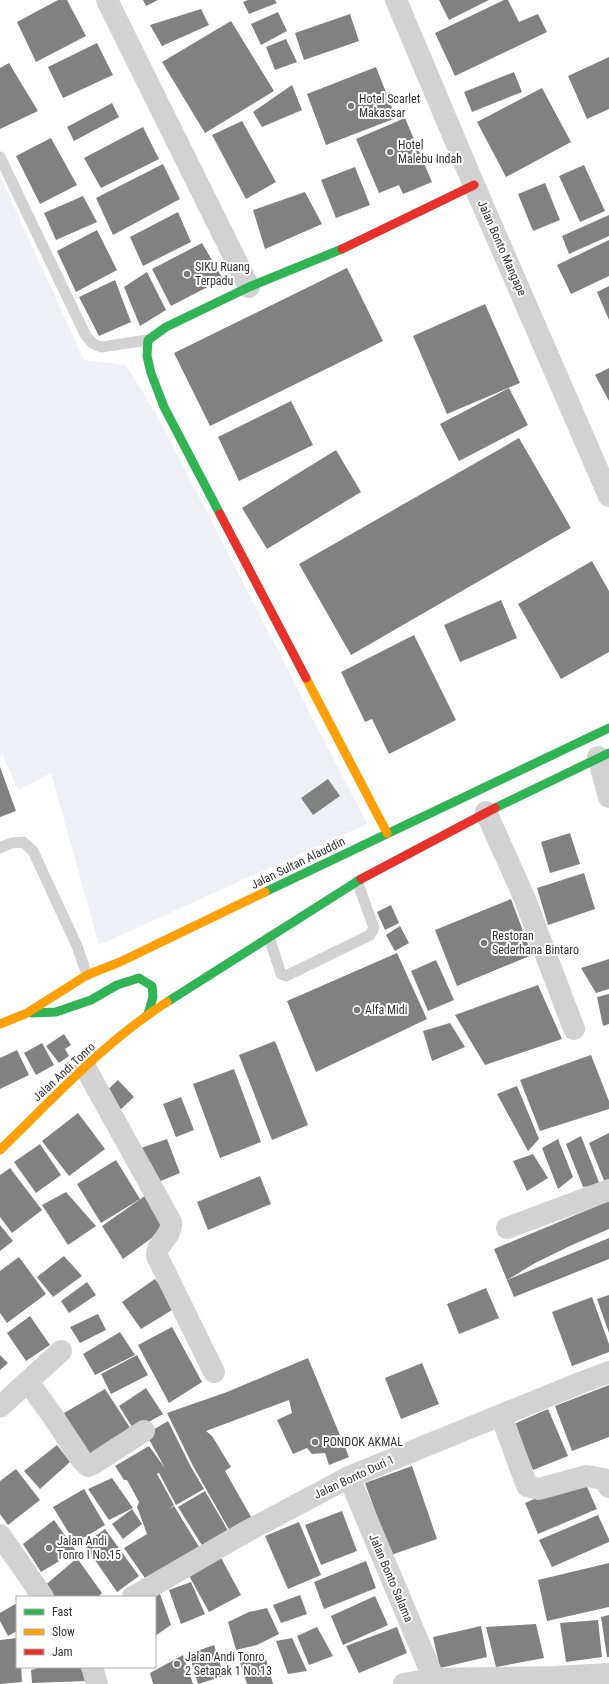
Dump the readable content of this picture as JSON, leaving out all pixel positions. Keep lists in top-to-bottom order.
{
  "streets": {
    "main road": ["Jalan Sultan Alauddin", "Jalan Andi Tonro"],
    "street": ["Jalan Bonto Mangape", "Jalan Bonto Duri 1", "Jalan Bonto Salama"]
  },
  "crossings": [
    ["Jalan Bonto Duri 1", "Jalan Bonto Salama"]
  ],
  "places": [
    "Hotel Scarlet Makassar",
    "Hotel Malebu Indah",
    "SIKU Ruang Terpadu",
    "Restoran Sederhana Bintaro",
    "Alfa Midi",
    "PONDOK AKMAL",
    "Jalan Andi Tonro I No.15",
    "Jalan Andi Tonro 2 Setapak 1 No.13"
  ],
  "legend": ["Fast", "Slow", "Jam"]
}
